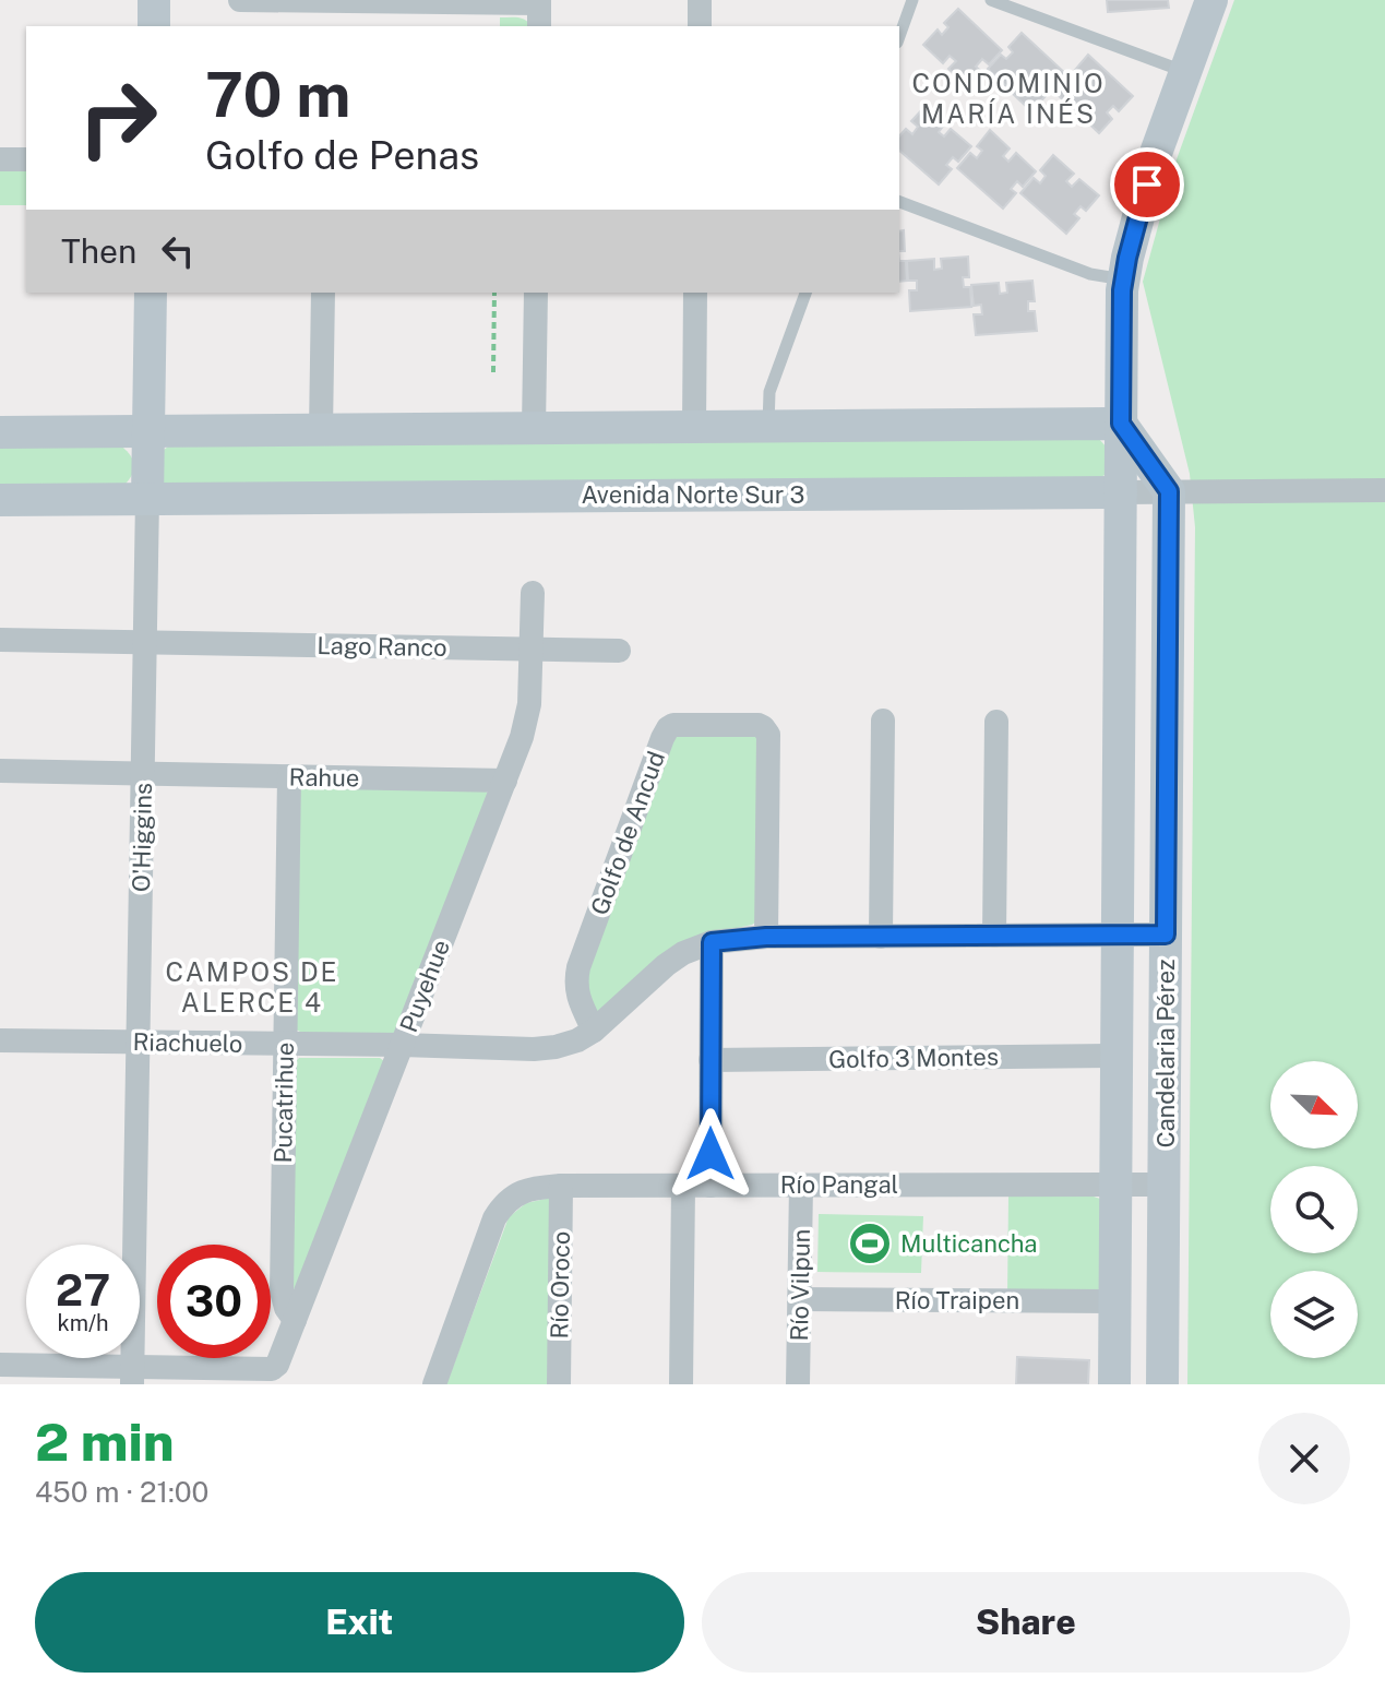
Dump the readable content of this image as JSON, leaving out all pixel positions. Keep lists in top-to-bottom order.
{
  "streets": {
    "street": [
      "Avenida Norte Sur 3",
      "Lago Ranco",
      "Rahue",
      "Golfo de Ancud",
      "O'Higgins",
      "Puyehue",
      "Riachuelo",
      "Candelaria Pérez",
      "Golfo 3 Montes",
      "Pucatrihue",
      "Río Pangal",
      "Río Oroco",
      "Río Vilpun",
      "Río Traipen"
    ]
  },
  "crossings": [
    ["Avenida Norte Sur 3", "O'Higgins"],
    ["Avenida Norte Sur 3", "Candelaria Pérez"],
    ["Lago Ranco", "O'Higgins"],
    ["Lago Ranco", "Puyehue"],
    ["Rahue", "O'Higgins"],
    ["Rahue", "Puyehue"],
    ["Rahue", "Pucatrihue"],
    ["Golfo de Ancud", "Riachuelo"],
    ["O'Higgins", "Puyehue"],
    ["O'Higgins", "Riachuelo"],
    ["Puyehue", "Riachuelo"],
    ["Puyehue", "Pucatrihue"],
    ["Riachuelo", "Pucatrihue"],
    ["Candelaria Pérez", "Golfo 3 Montes"],
    ["Candelaria Pérez", "Río Pangal"],
    ["Candelaria Pérez", "Río Traipen"],
    ["Río Pangal", "Río Oroco"],
    ["Río Pangal", "Río Vilpun"],
    ["Río Vilpun", "Río Traipen"]
  ],
  "districts": ["CONDOMINIO MARÍA INÉS", "CAMPOS DE ALERCE 4"],
  "places": {
    "sports": ["Multicancha"]
  },
  "north": "bottom right",
  "page": {
    "turn": ["70 m", "Golfo de Penas"],
    "then": "Then",
    "speed": "27 km/h",
    "limit": "30",
    "heading": ["2 min", "450 m · 21:00"],
    "buttons": ["Exit", "Share"]
  }
}
